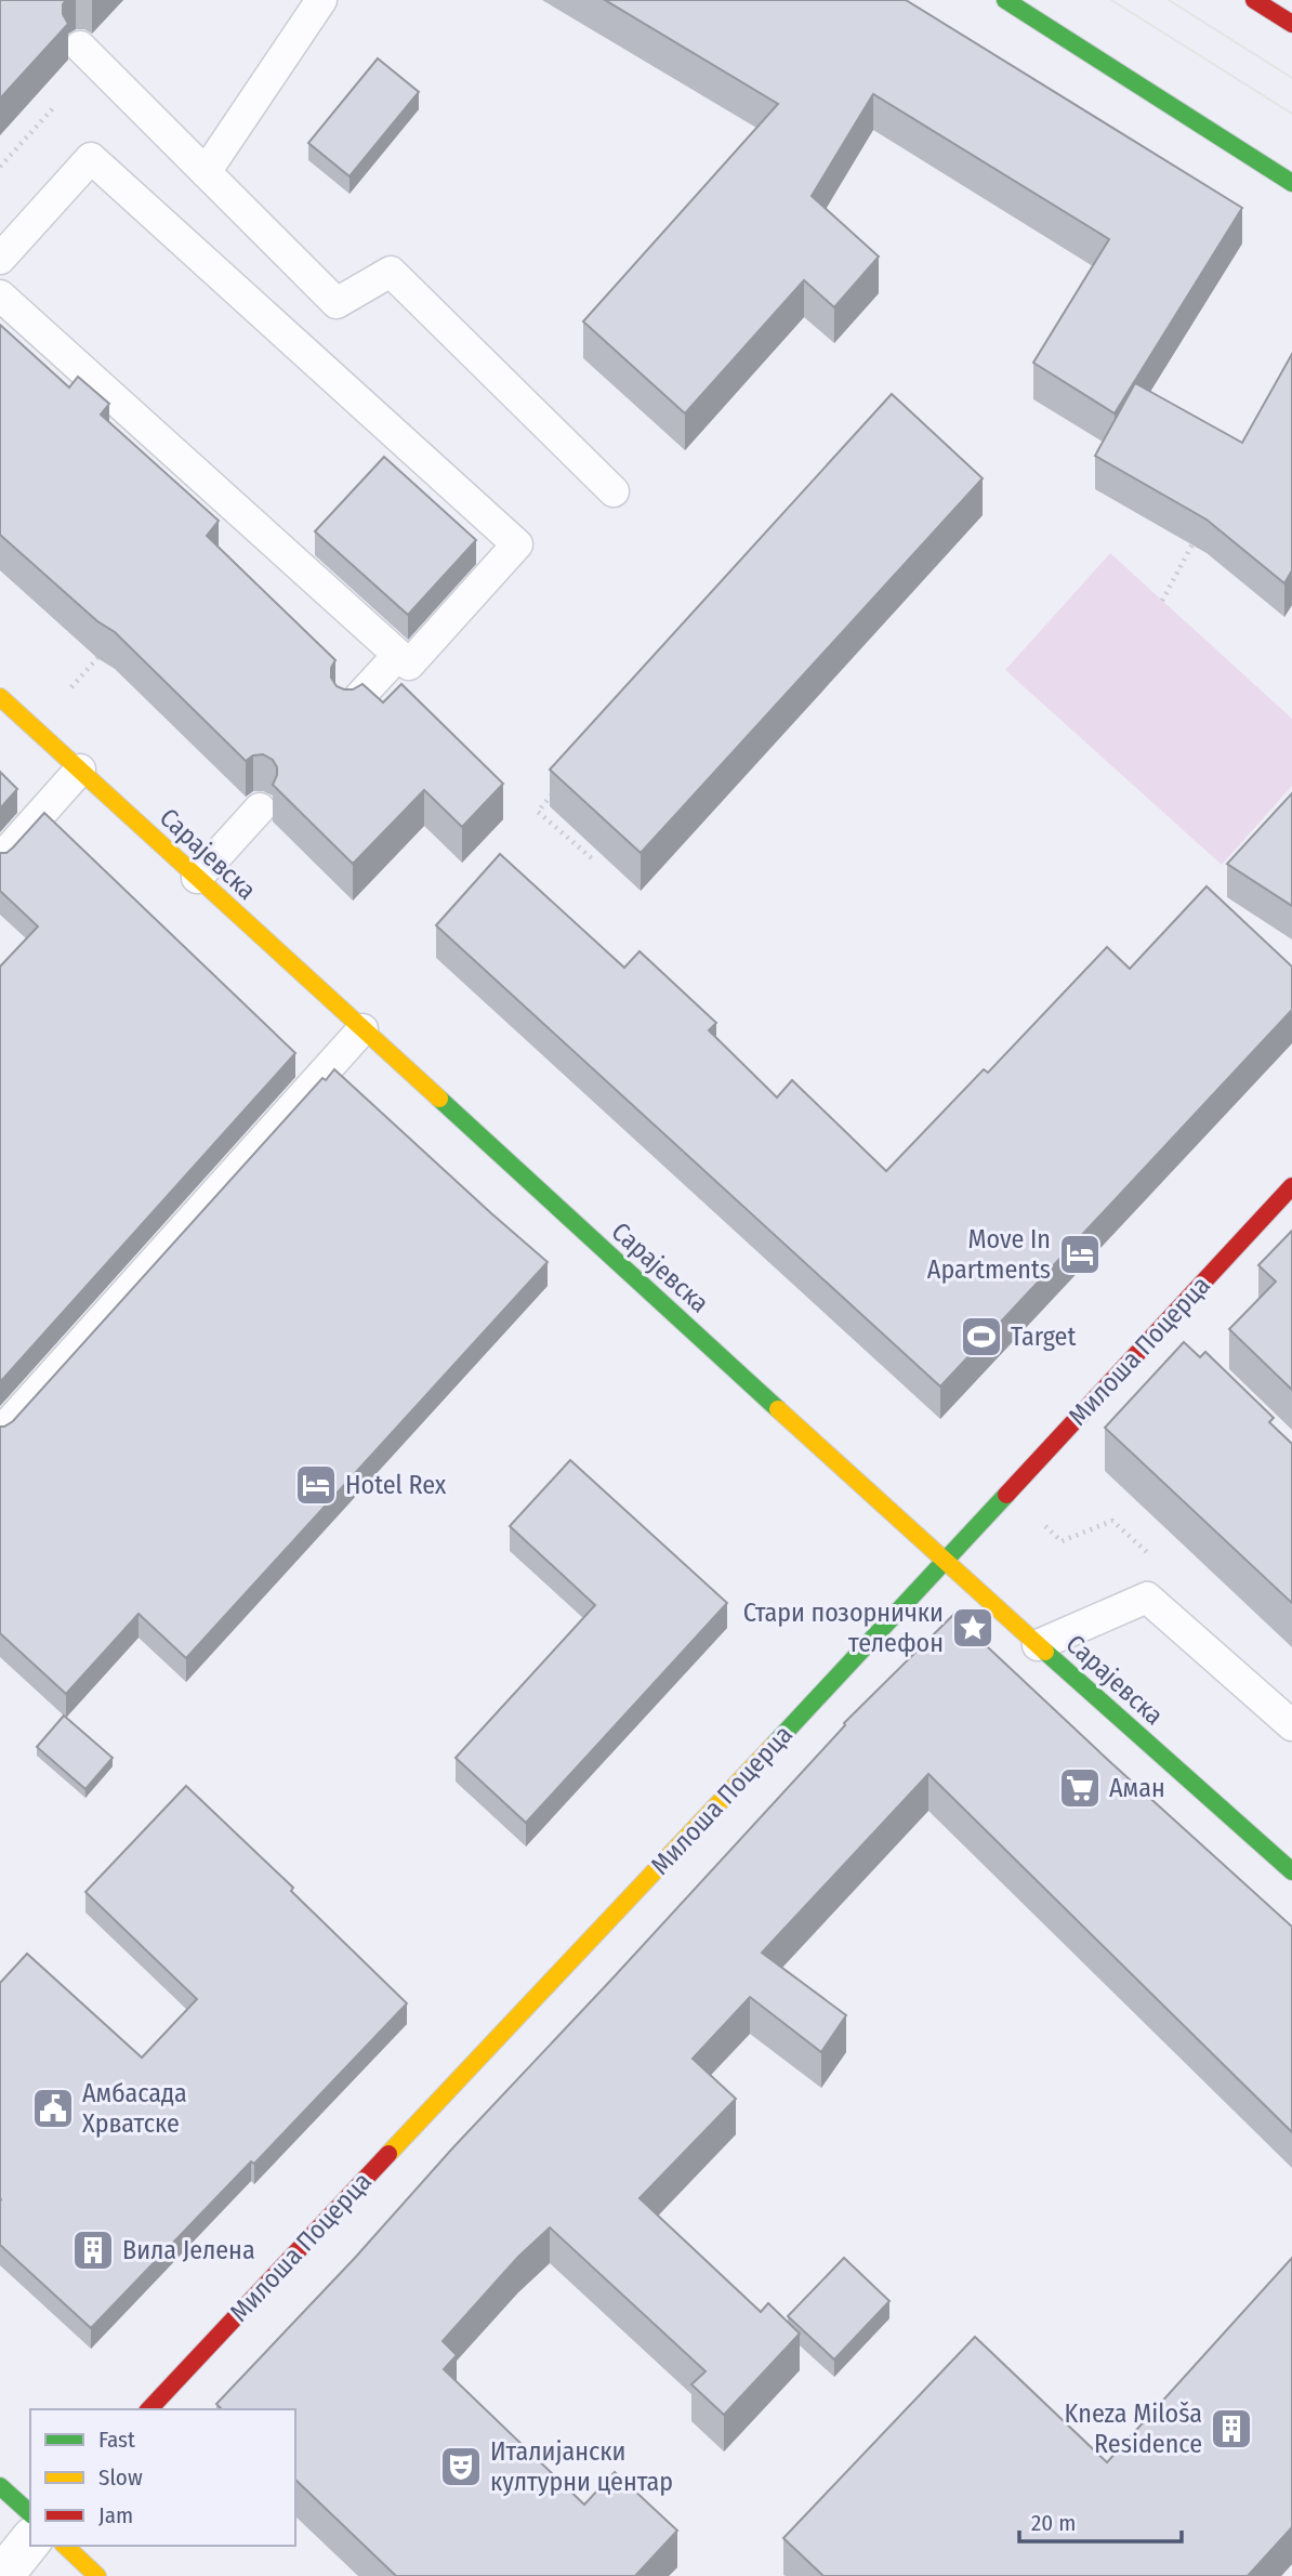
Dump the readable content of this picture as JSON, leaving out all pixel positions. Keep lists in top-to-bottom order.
{
  "streets": {
    "street": ["Сарајевска", "Милоша Поцерца"]
  },
  "crossings": [
    ["Сарајевска", "Милоша Поцерца"]
  ],
  "places": {
    "hotel": ["Move In Apartments", "Hotel Rex"],
    "sports": ["Target"],
    "place": ["Стари позорнички телефон"],
    "supermarket": ["Аман"],
    "public building": ["Амбасада Хрватске"],
    "building": ["Вила Јелена", "Kneza Miloša Residence"],
    "theatre": ["Италијански културни центар"]
  },
  "legend": ["Fast", "Slow", "Jam"],
  "scale_bar": "20 m"
}
